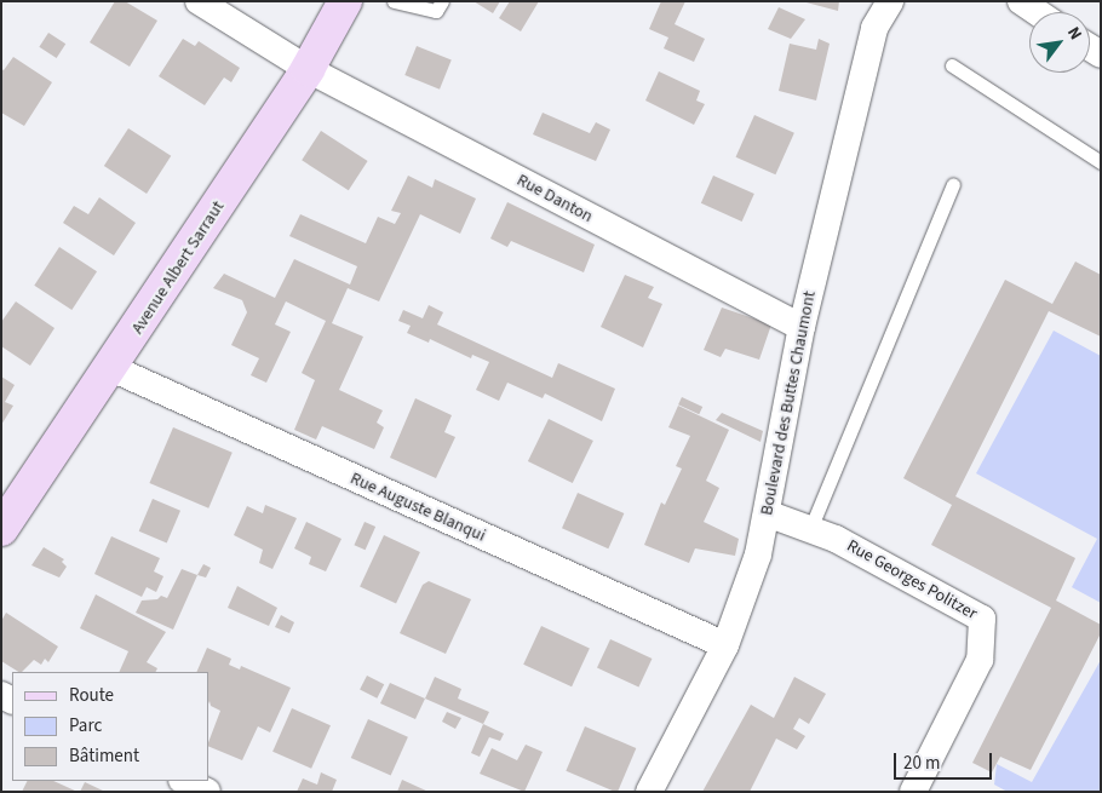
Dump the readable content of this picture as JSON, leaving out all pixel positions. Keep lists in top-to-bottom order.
{
  "streets": {
    "street": [
      "Rue Danton",
      "Avenue Albert Sarraut",
      "Boulevard des Buttes Chaumont",
      "Rue Auguste Blanqui",
      "Rue Georges Politzer"
    ]
  },
  "crossings": [
    ["Rue Danton", "Avenue Albert Sarraut"],
    ["Rue Danton", "Boulevard des Buttes Chaumont"],
    ["Avenue Albert Sarraut", "Rue Auguste Blanqui"],
    ["Boulevard des Buttes Chaumont", "Rue Auguste Blanqui"],
    ["Boulevard des Buttes Chaumont", "Rue Georges Politzer"]
  ],
  "legend": ["Route", "Parc", "Bâtiment"],
  "scale_bar": "20 m",
  "north": "top right"
}
